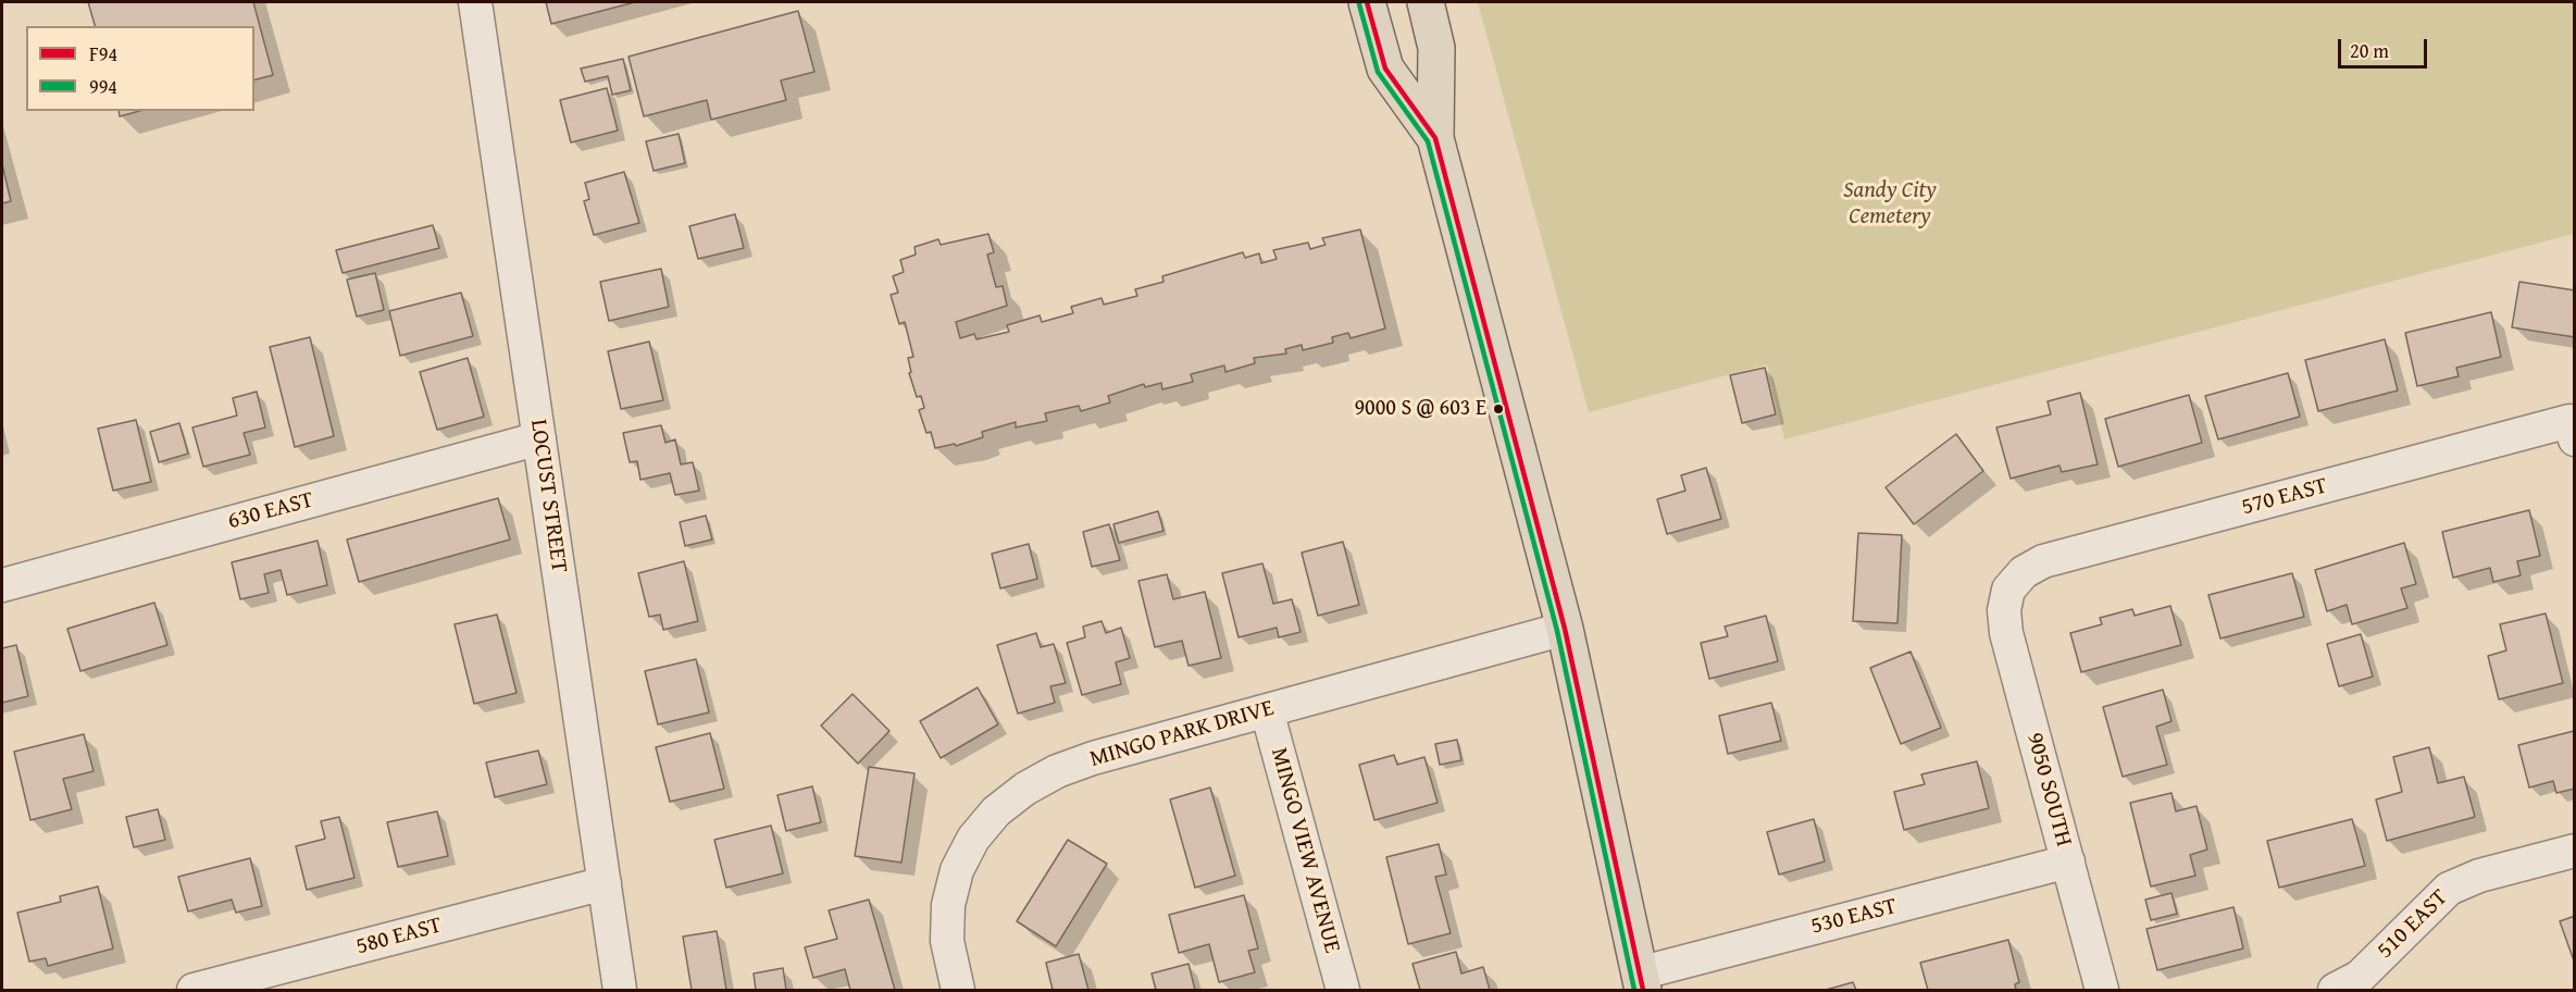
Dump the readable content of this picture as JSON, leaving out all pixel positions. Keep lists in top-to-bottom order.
{
  "streets": {
    "street": [
      "LOCUST STREET",
      "570 EAST",
      "630 EAST",
      "MINGO PARK DRIVE",
      "9050 SOUTH",
      "MINGO VIEW AVENUE",
      "530 EAST",
      "510 EAST",
      "580 EAST"
    ]
  },
  "crossings": [
    ["LOCUST STREET", "630 EAST"],
    ["LOCUST STREET", "580 EAST"],
    ["570 EAST", "9050 SOUTH"],
    ["MINGO PARK DRIVE", "MINGO VIEW AVENUE"],
    ["9050 SOUTH", "530 EAST"]
  ],
  "parks": ["Sandy City Cemetery"],
  "places": ["9000 S @ 603 E"],
  "lines": ["transit line F94", "transit line 994"],
  "legend": ["F94", "994"],
  "scale_bar": "20 m"
}
